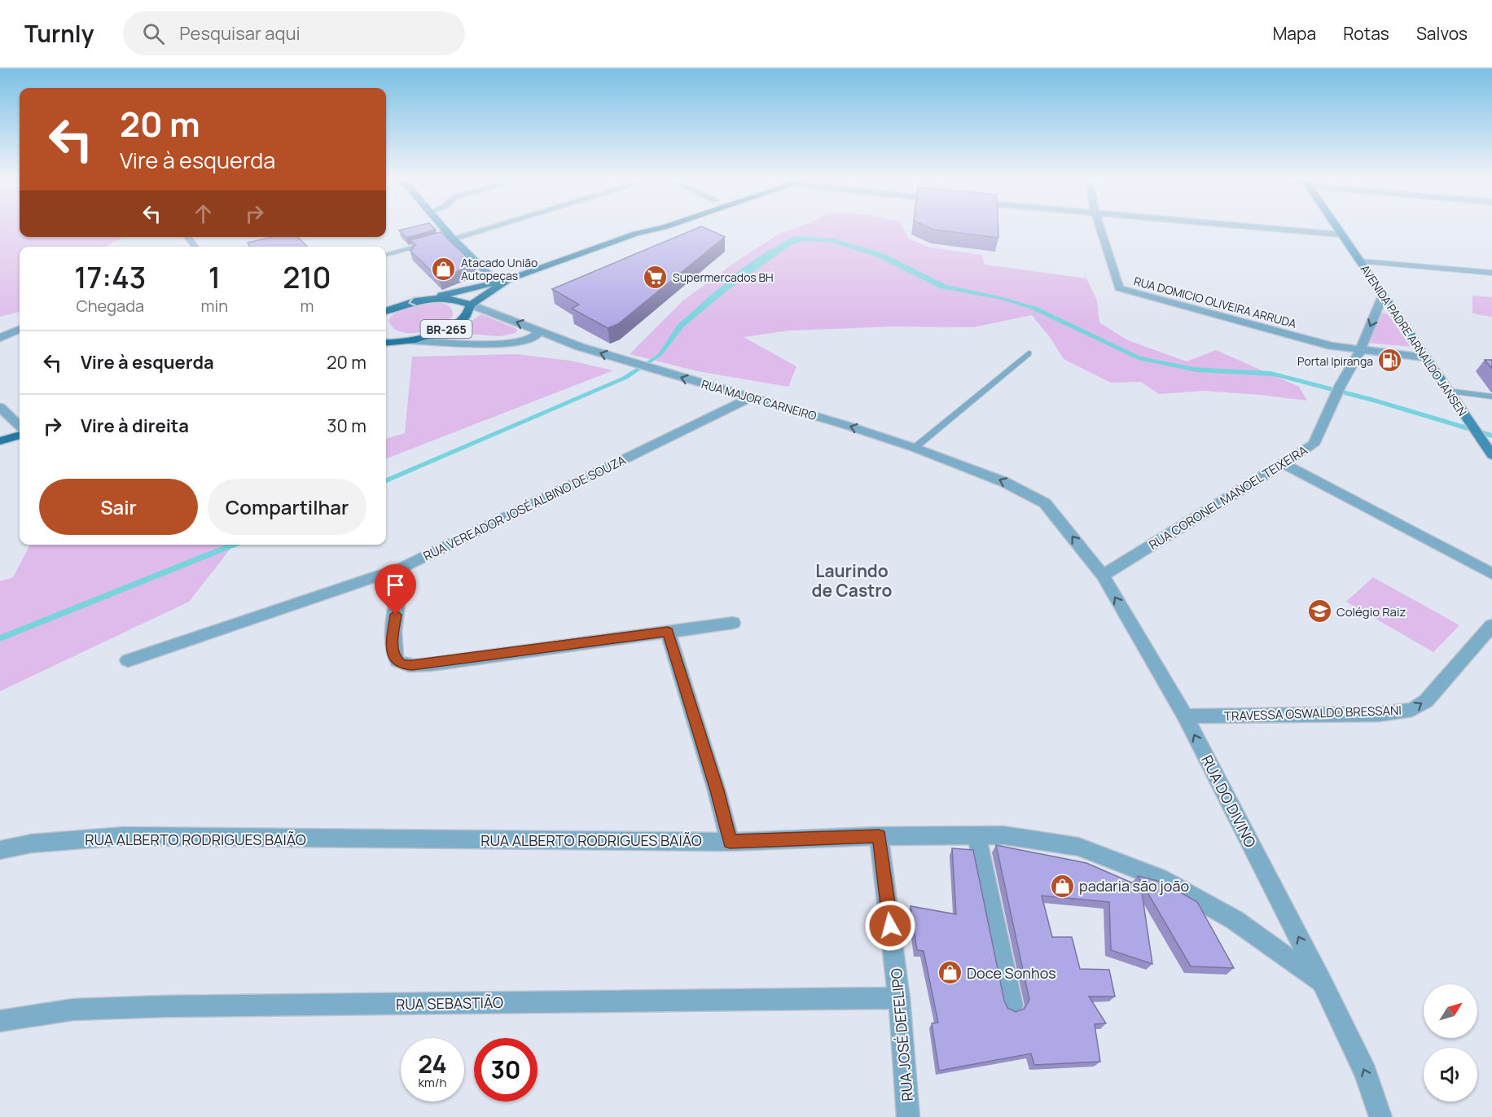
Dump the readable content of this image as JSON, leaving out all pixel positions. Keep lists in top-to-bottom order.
{
  "streets": {
    "main road": ["BR-265", "AVENIDA PADRE ARNALDO JANSEN"],
    "street": [
      "RUA DOMICIO OLIVEIRA ARRUDA",
      "RUA MAJOR CARNEIRO",
      "RUA CORONEL MANOEL TEIXEIRA",
      "RUA VEREADOR JOSÉ ALBINO DE SOUZA",
      "TRAVESSA OSWALDO BRESSANI",
      "RUA DO DIVINO",
      "RUA ALBERTO RODRIGUES BAIÃO",
      "RUA SEBASTIÃO",
      "RUA JOSÉ DEFELIPO"
    ]
  },
  "crossings": [
    ["RUA DOMICIO OLIVEIRA ARRUDA", "RUA CORONEL MANOEL TEIXEIRA"],
    ["BR-265", "RUA MAJOR CARNEIRO"],
    ["AVENIDA PADRE ARNALDO JANSEN", "RUA CORONEL MANOEL TEIXEIRA"],
    ["RUA MAJOR CARNEIRO", "RUA VEREADOR JOSÉ ALBINO DE SOUZA"],
    ["RUA MAJOR CARNEIRO", "RUA DO DIVINO"],
    ["RUA CORONEL MANOEL TEIXEIRA", "RUA DO DIVINO"],
    ["TRAVESSA OSWALDO BRESSANI", "RUA DO DIVINO"],
    ["RUA DO DIVINO", "RUA ALBERTO RODRIGUES BAIÃO"],
    ["RUA ALBERTO RODRIGUES BAIÃO", "RUA JOSÉ DEFELIPO"],
    ["RUA SEBASTIÃO", "RUA JOSÉ DEFELIPO"]
  ],
  "one_way": ["RUA MAJOR CARNEIRO", "TRAVESSA OSWALDO BRESSANI", "RUA DO DIVINO"],
  "districts": ["Laurindo de Castro"],
  "places": {
    "shop": ["Atacado União Autopeças", "padaria são joão", "Doce Sonhos"],
    "supermarket": ["Supermercados BH"],
    "fuel station": ["Portal Ipiranga"],
    "school or university": ["Colégio Raiz"]
  },
  "north": "top right",
  "page": {
    "header": "Turnly",
    "search": "Pesquisar aqui",
    "nav": ["Mapa", "Rotas", "Salvos"],
    "turn": ["20 m", "Vire à esquerda"],
    "eta": [
      "17:43",
      "Chegada",
      "1",
      "min",
      "210",
      "m"
    ],
    "list": [
      {
        "name": "Vire à esquerda",
        "value": "20 m"
      },
      {
        "name": "Vire à direita",
        "value": "30 m"
      }
    ],
    "buttons": ["Sair", "Compartilhar"],
    "speed": "24 km/h",
    "limit": "30"
  }
}
